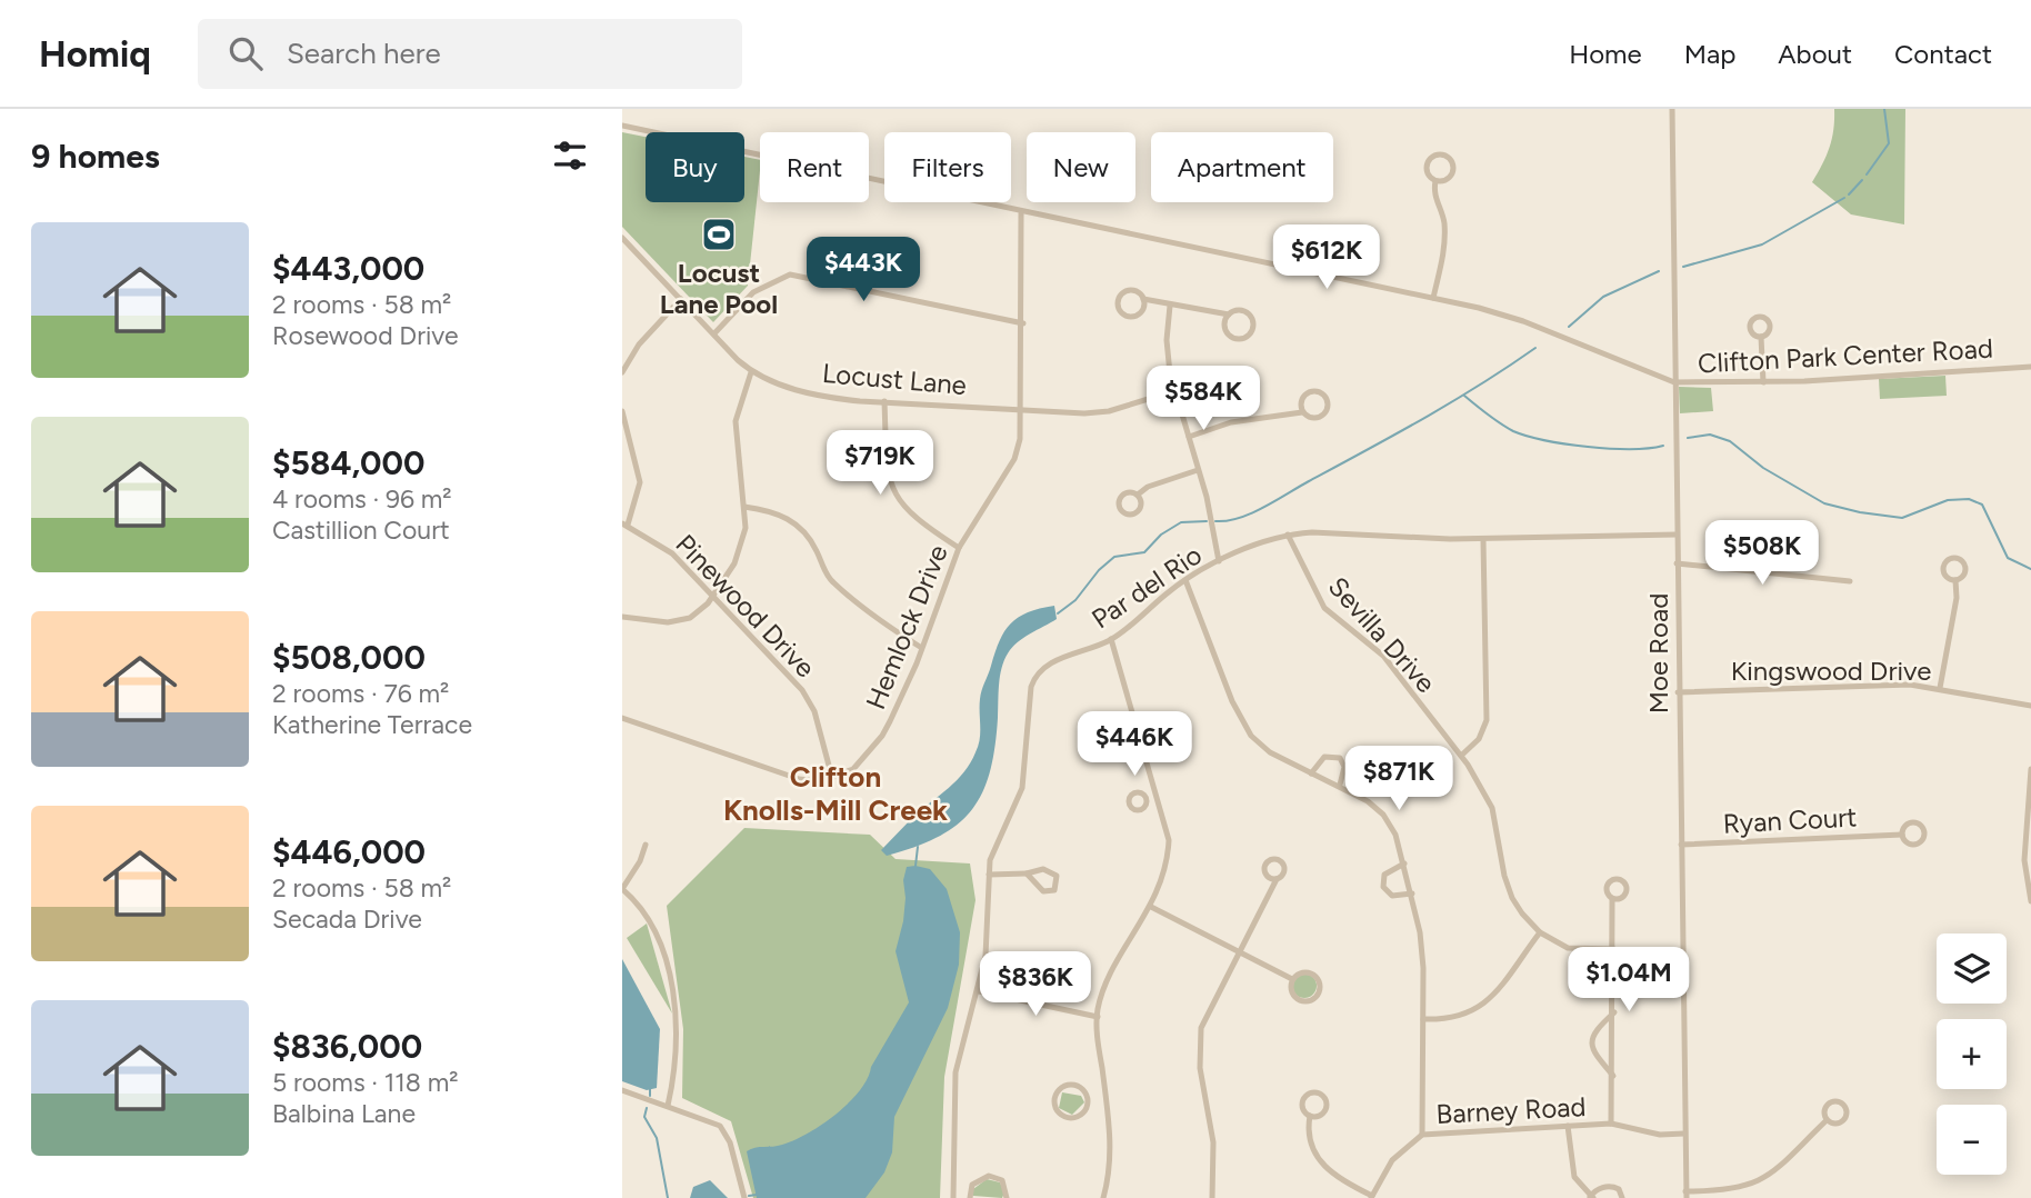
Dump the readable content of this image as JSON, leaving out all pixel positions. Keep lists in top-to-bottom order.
{
  "streets": {
    "street": [
      "Clifton Park Center Road",
      "Locust Lane",
      "Par del Rio",
      "Pinewood Drive",
      "Hemlock Drive",
      "Sevilla Drive",
      "Moe Road",
      "Kingswood Drive",
      "Ryan Court",
      "Barney Road"
    ]
  },
  "crossings": [
    ["Clifton Park Center Road", "Hemlock Drive"],
    ["Clifton Park Center Road", "Moe Road"],
    ["Locust Lane", "Hemlock Drive"],
    ["Par del Rio", "Sevilla Drive"],
    ["Par del Rio", "Moe Road"],
    ["Pinewood Drive", "Hemlock Drive"],
    ["Moe Road", "Kingswood Drive"],
    ["Moe Road", "Ryan Court"],
    ["Moe Road", "Barney Road"]
  ],
  "districts": ["Clifton Knolls-Mill Creek"],
  "places": {
    "sports": ["Locust Lane Pool"]
  },
  "page": {
    "header": "Homiq",
    "search": "Search here",
    "nav": [
      "Home",
      "Map",
      "About",
      "Contact"
    ],
    "heading": "9 homes",
    "chip": [
      "Buy",
      "Rent",
      "Filters",
      "New",
      "Apartment"
    ],
    "list": [
      {
        "name": "$443,000",
        "note": "2 rooms · 58 m² · Rosewood Drive"
      },
      {
        "name": "$584,000",
        "note": "4 rooms · 96 m² · Castillion Court"
      },
      {
        "name": "$508,000",
        "note": "2 rooms · 76 m² · Katherine Terrace"
      },
      {
        "name": "$446,000",
        "note": "2 rooms · 58 m² · Secada Drive"
      },
      {
        "name": "$836,000",
        "note": "5 rooms · 118 m² · Balbina Lane"
      }
    ],
    "price": [
      "$612K",
      "$443K",
      "$584K",
      "$719K",
      "$508K",
      "$446K",
      "$871K",
      "$1.04M",
      "$836K"
    ],
    "map_buttons": ["+", "−"]
  }
}
